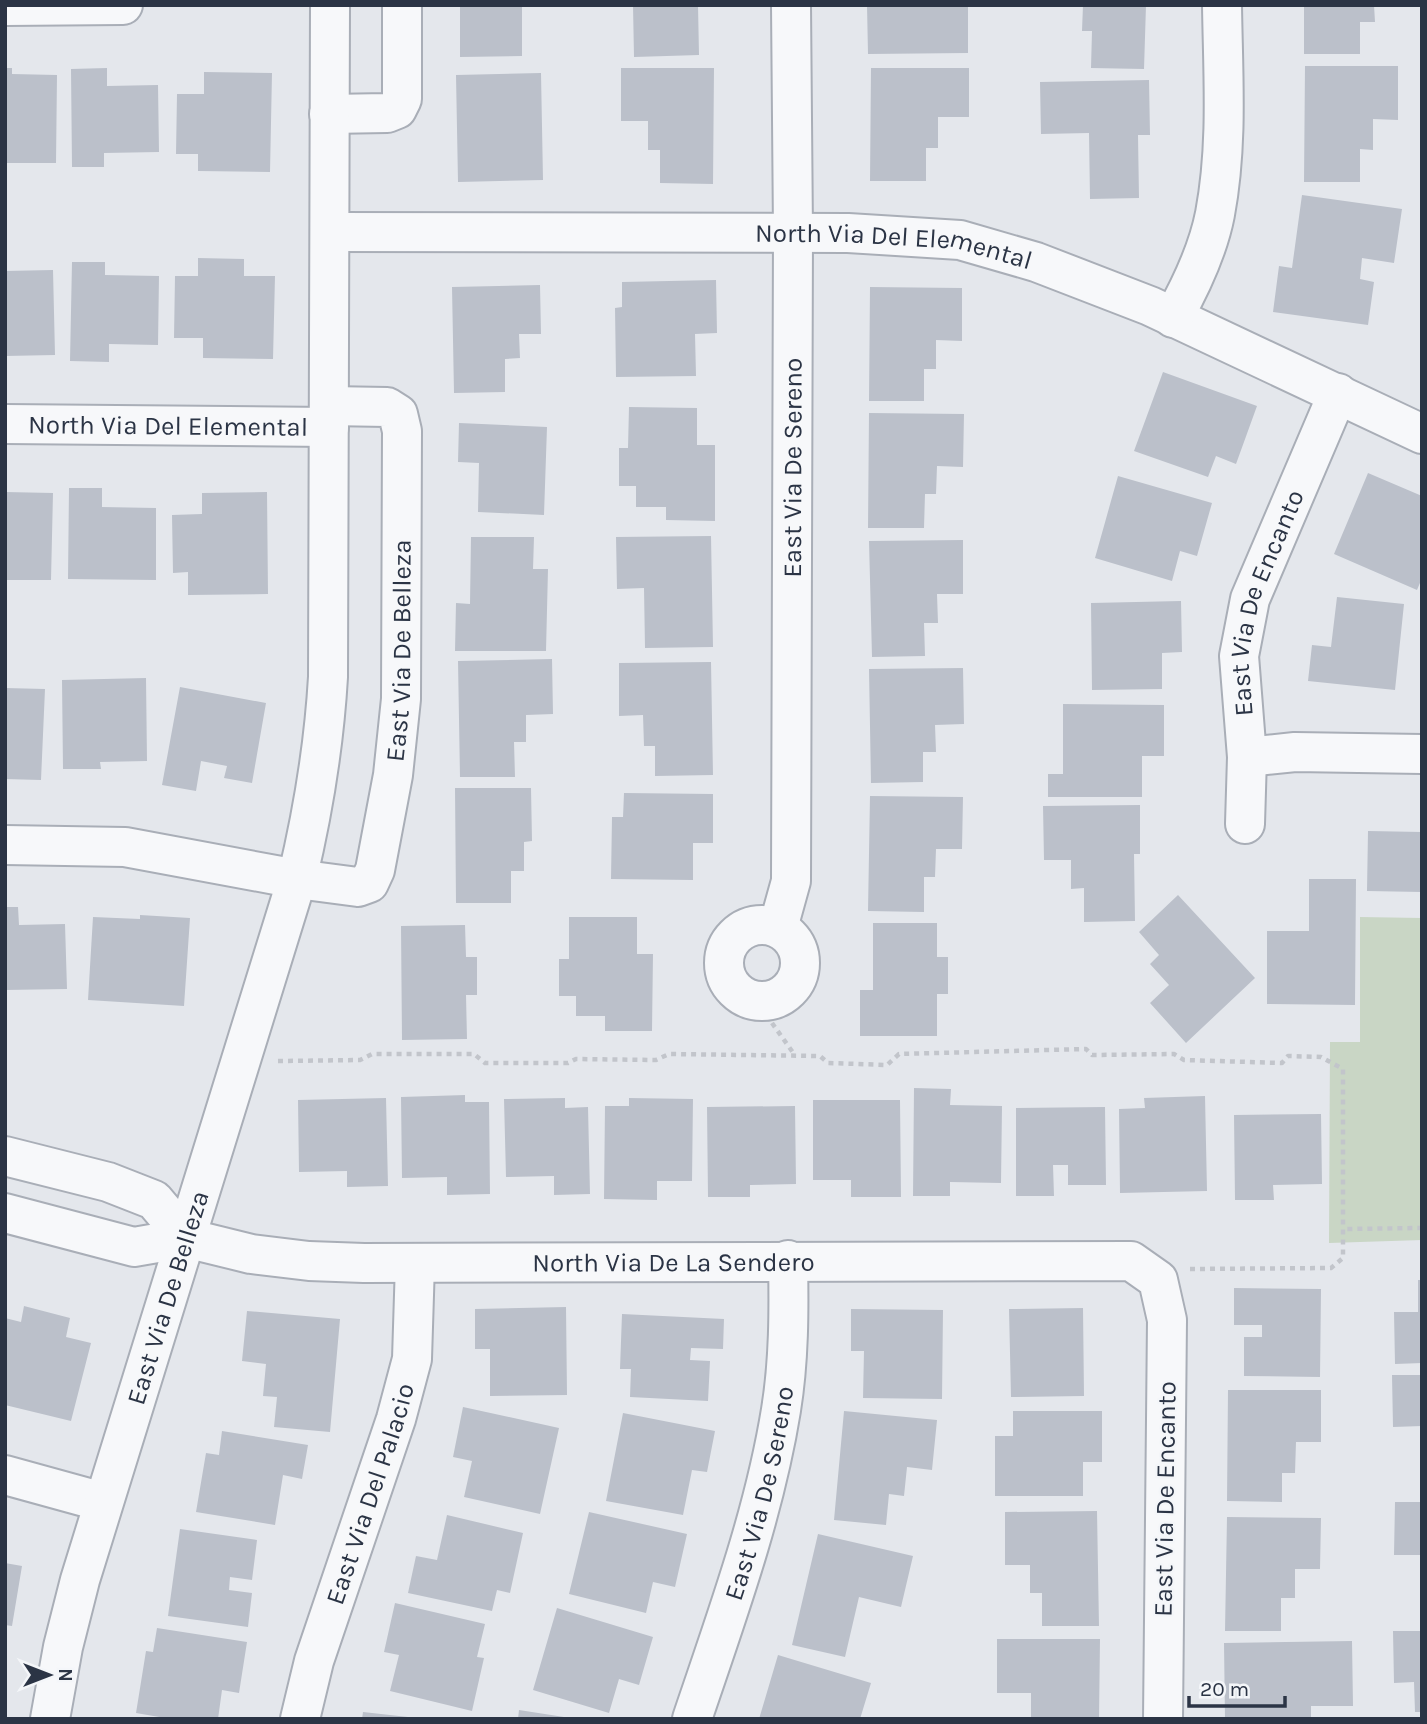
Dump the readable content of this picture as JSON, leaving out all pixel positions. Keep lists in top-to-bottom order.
{
  "streets": {
    "street": [
      "North Via Del Elemental",
      "East Via De Sereno",
      "East Via De Encanto",
      "East Via De Belleza",
      "North Via De La Sendero",
      "East Via Del Palacio"
    ]
  },
  "crossings": [
    ["North Via Del Elemental", "East Via De Sereno"],
    ["North Via Del Elemental", "East Via De Encanto"],
    ["North Via Del Elemental", "East Via De Belleza"],
    ["East Via De Sereno", "North Via De La Sendero"],
    ["East Via De Encanto", "North Via De La Sendero"],
    ["East Via De Belleza", "North Via De La Sendero"],
    ["North Via De La Sendero", "East Via Del Palacio"]
  ],
  "scale_bar": "20 m",
  "north": "right"
}
